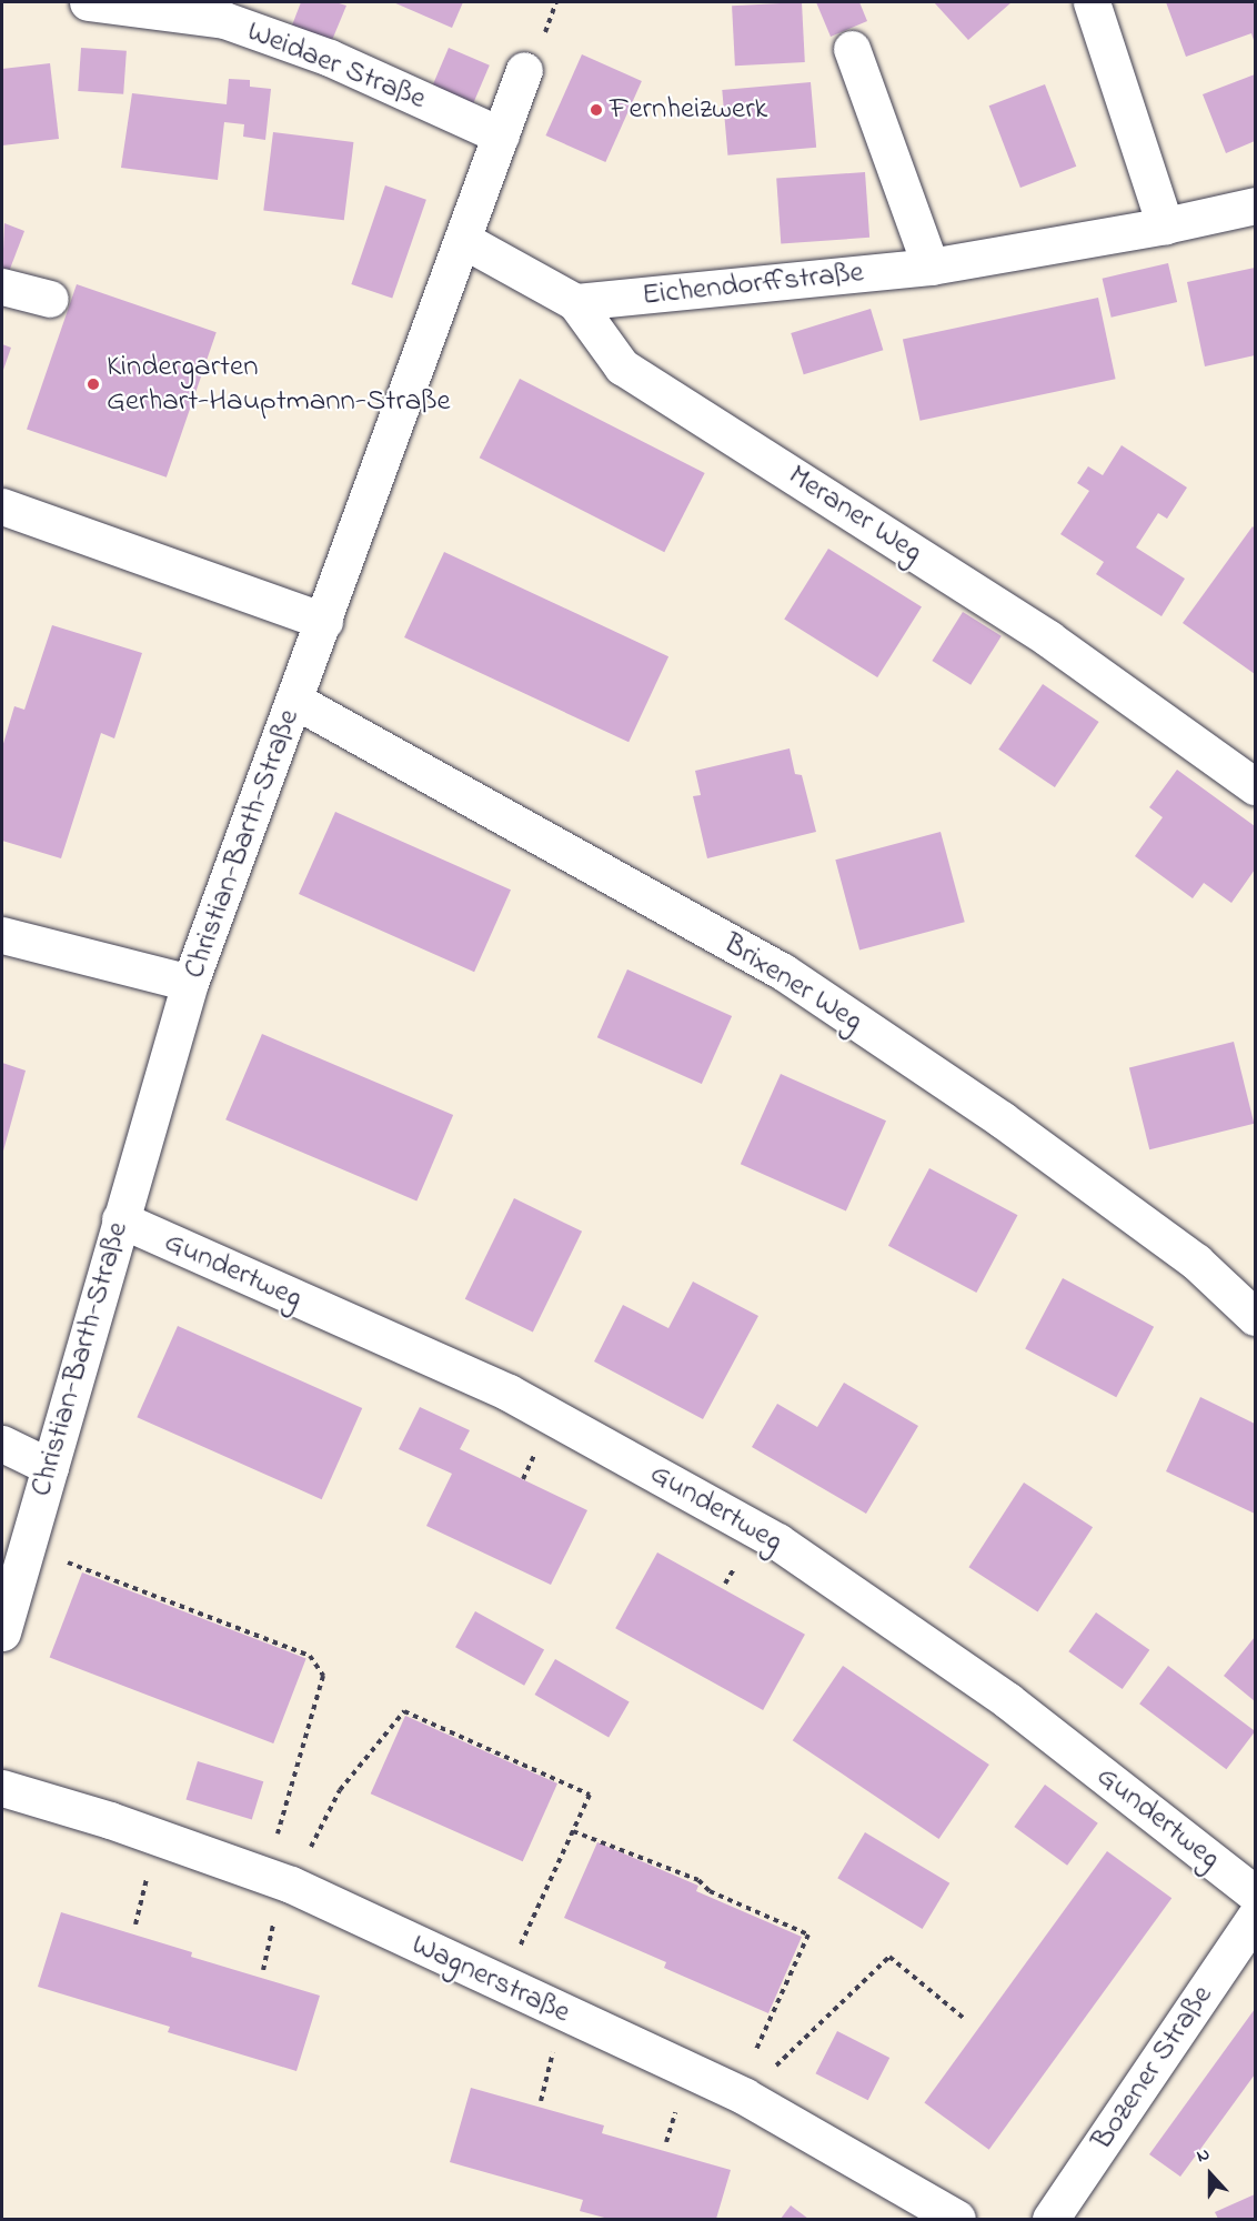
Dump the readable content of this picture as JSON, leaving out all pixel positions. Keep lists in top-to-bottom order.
{
  "streets": {
    "street": [
      "Weidaer Straße",
      "Eichendorffstraße",
      "Meraner Weg",
      "Christian-Barth-Straße",
      "Brixener Weg",
      "Gundertweg",
      "Wagnerstraße",
      "Bozener Straße"
    ]
  },
  "crossings": [
    ["Weidaer Straße", "Christian-Barth-Straße"],
    ["Eichendorffstraße", "Meraner Weg"],
    ["Meraner Weg", "Christian-Barth-Straße"],
    ["Christian-Barth-Straße", "Brixener Weg"],
    ["Christian-Barth-Straße", "Gundertweg"]
  ],
  "places": ["Fernheizwerk", "Kindergarten Gerhart-Hauptmann-Straße"],
  "north": "top"
}
